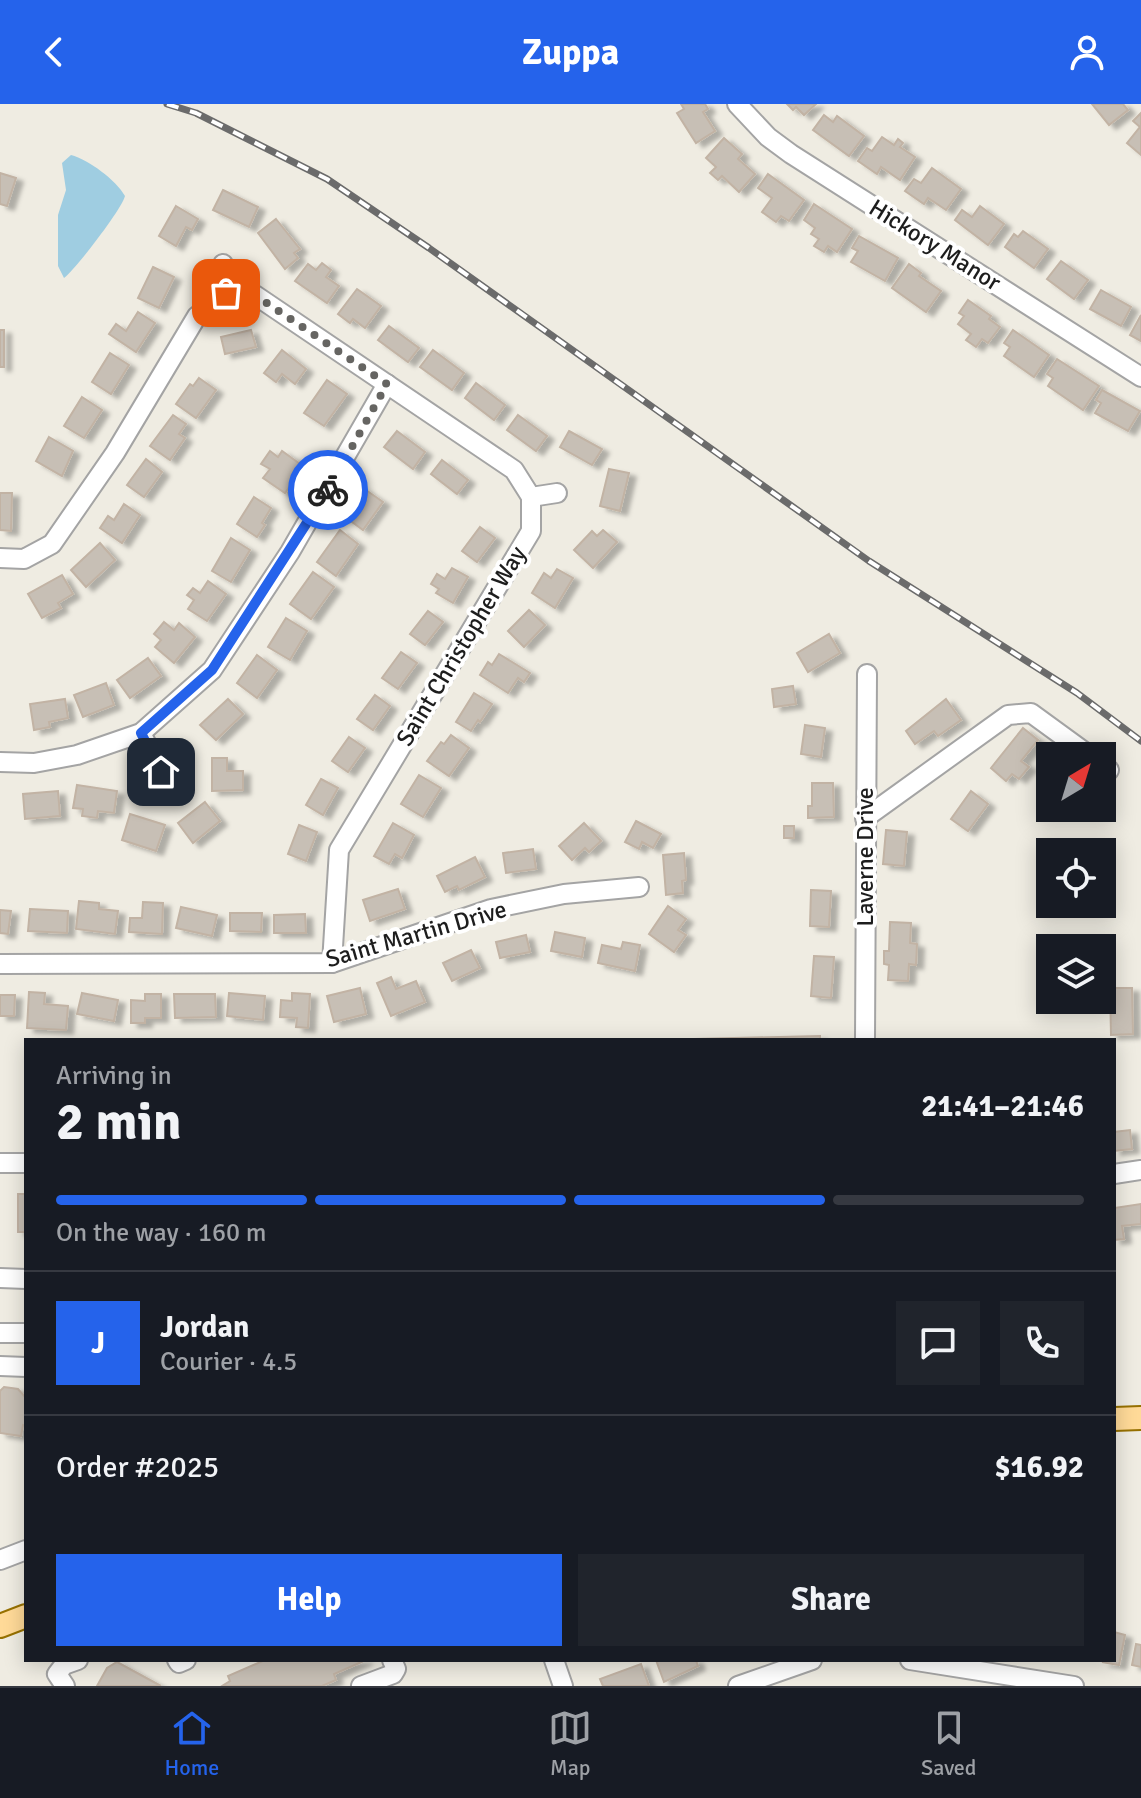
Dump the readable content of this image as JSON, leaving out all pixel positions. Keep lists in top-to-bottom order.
{
  "streets": {
    "street": [
      "Hickory Manor",
      "Saint Christopher Way",
      "Laverne Drive",
      "Saint Martin Drive"
    ]
  },
  "crossings": [
    ["Saint Christopher Way", "Saint Martin Drive"]
  ],
  "north": "top right",
  "page": {
    "header": "Zuppa",
    "heading": ["2 min", "Arriving in", "21:41–21:46"],
    "panel": [
      "Jordan",
      "Courier · 4.5",
      "Order #2025",
      "$16.92"
    ],
    "bar": "On the way · 160 m",
    "round": "J",
    "buttons": ["Help", "Share"],
    "tabs": ["Home", "Map", "Saved"]
  }
}
